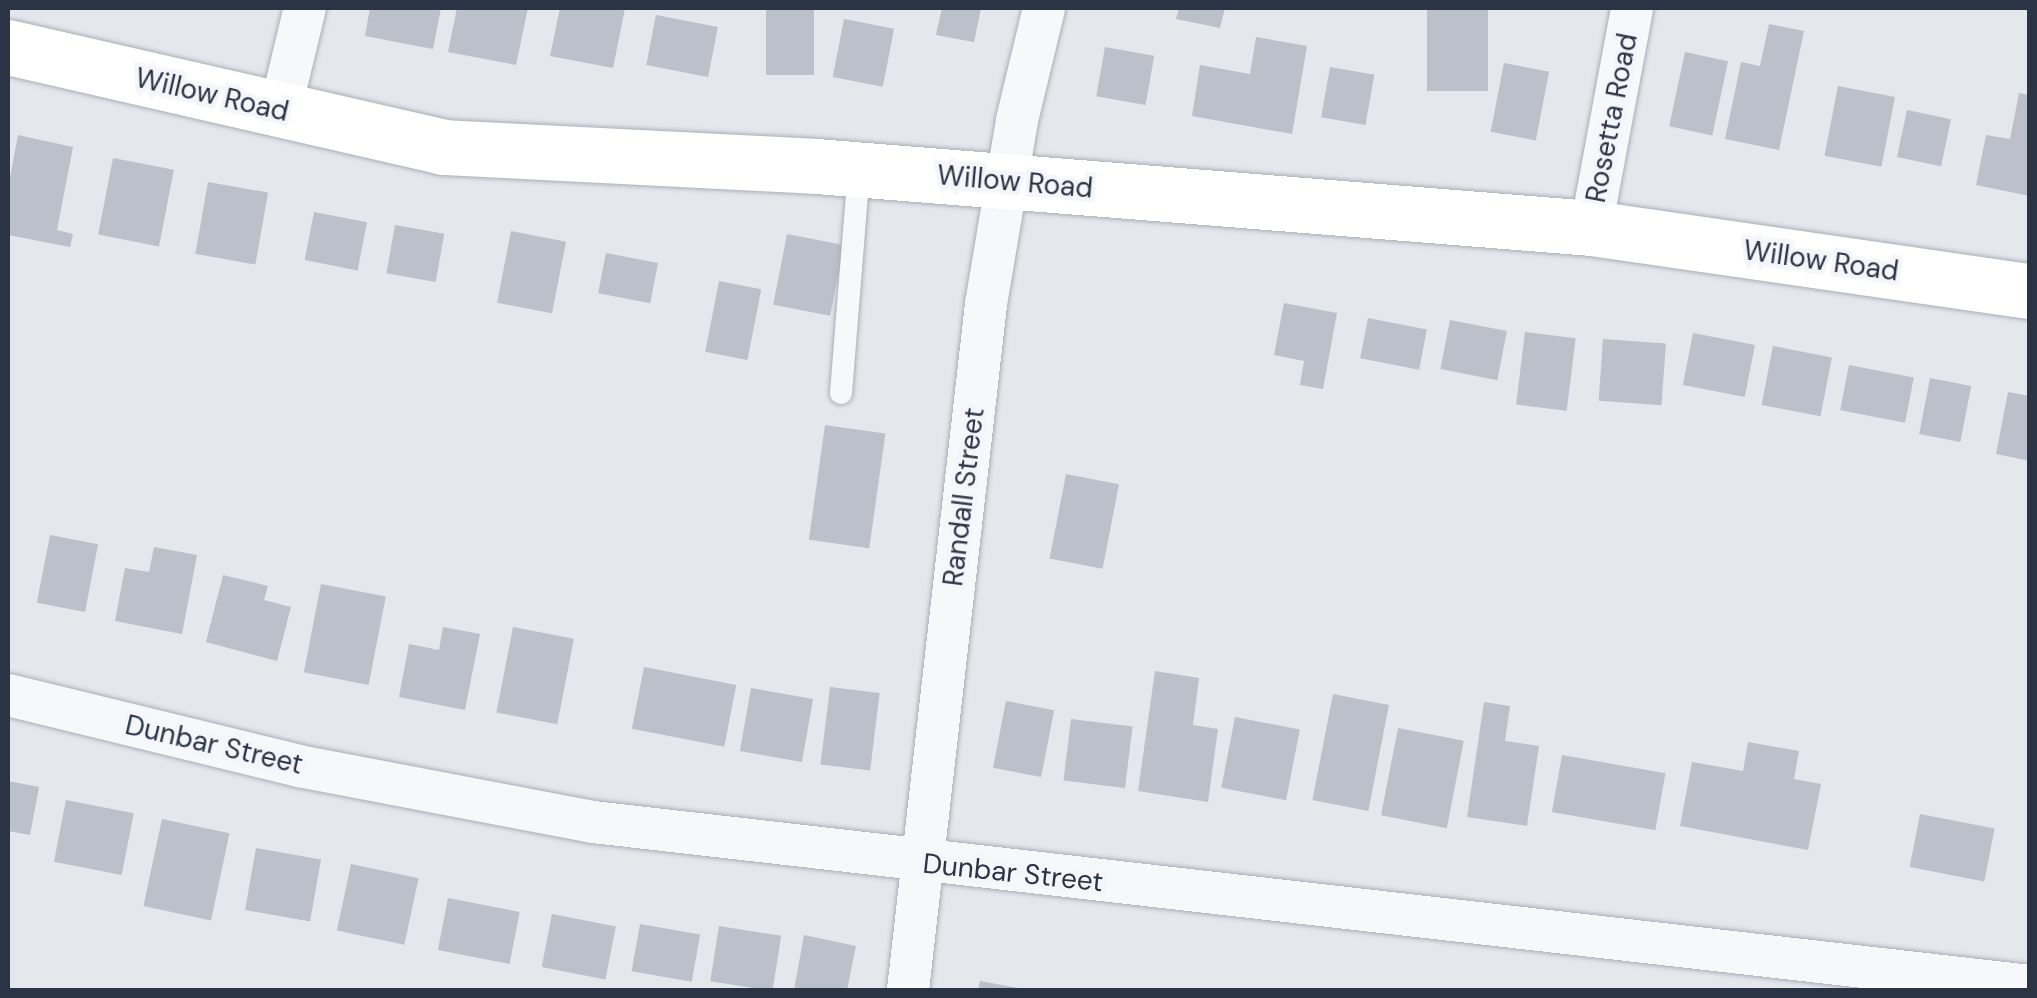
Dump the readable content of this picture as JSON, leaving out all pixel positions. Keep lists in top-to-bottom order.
{
  "streets": {
    "street": [
      "Willow Road",
      "Rosetta Road",
      "Randall Street",
      "Dunbar Street"
    ]
  },
  "crossings": [
    ["Willow Road", "Rosetta Road"],
    ["Willow Road", "Randall Street"],
    ["Randall Street", "Dunbar Street"]
  ]
}
